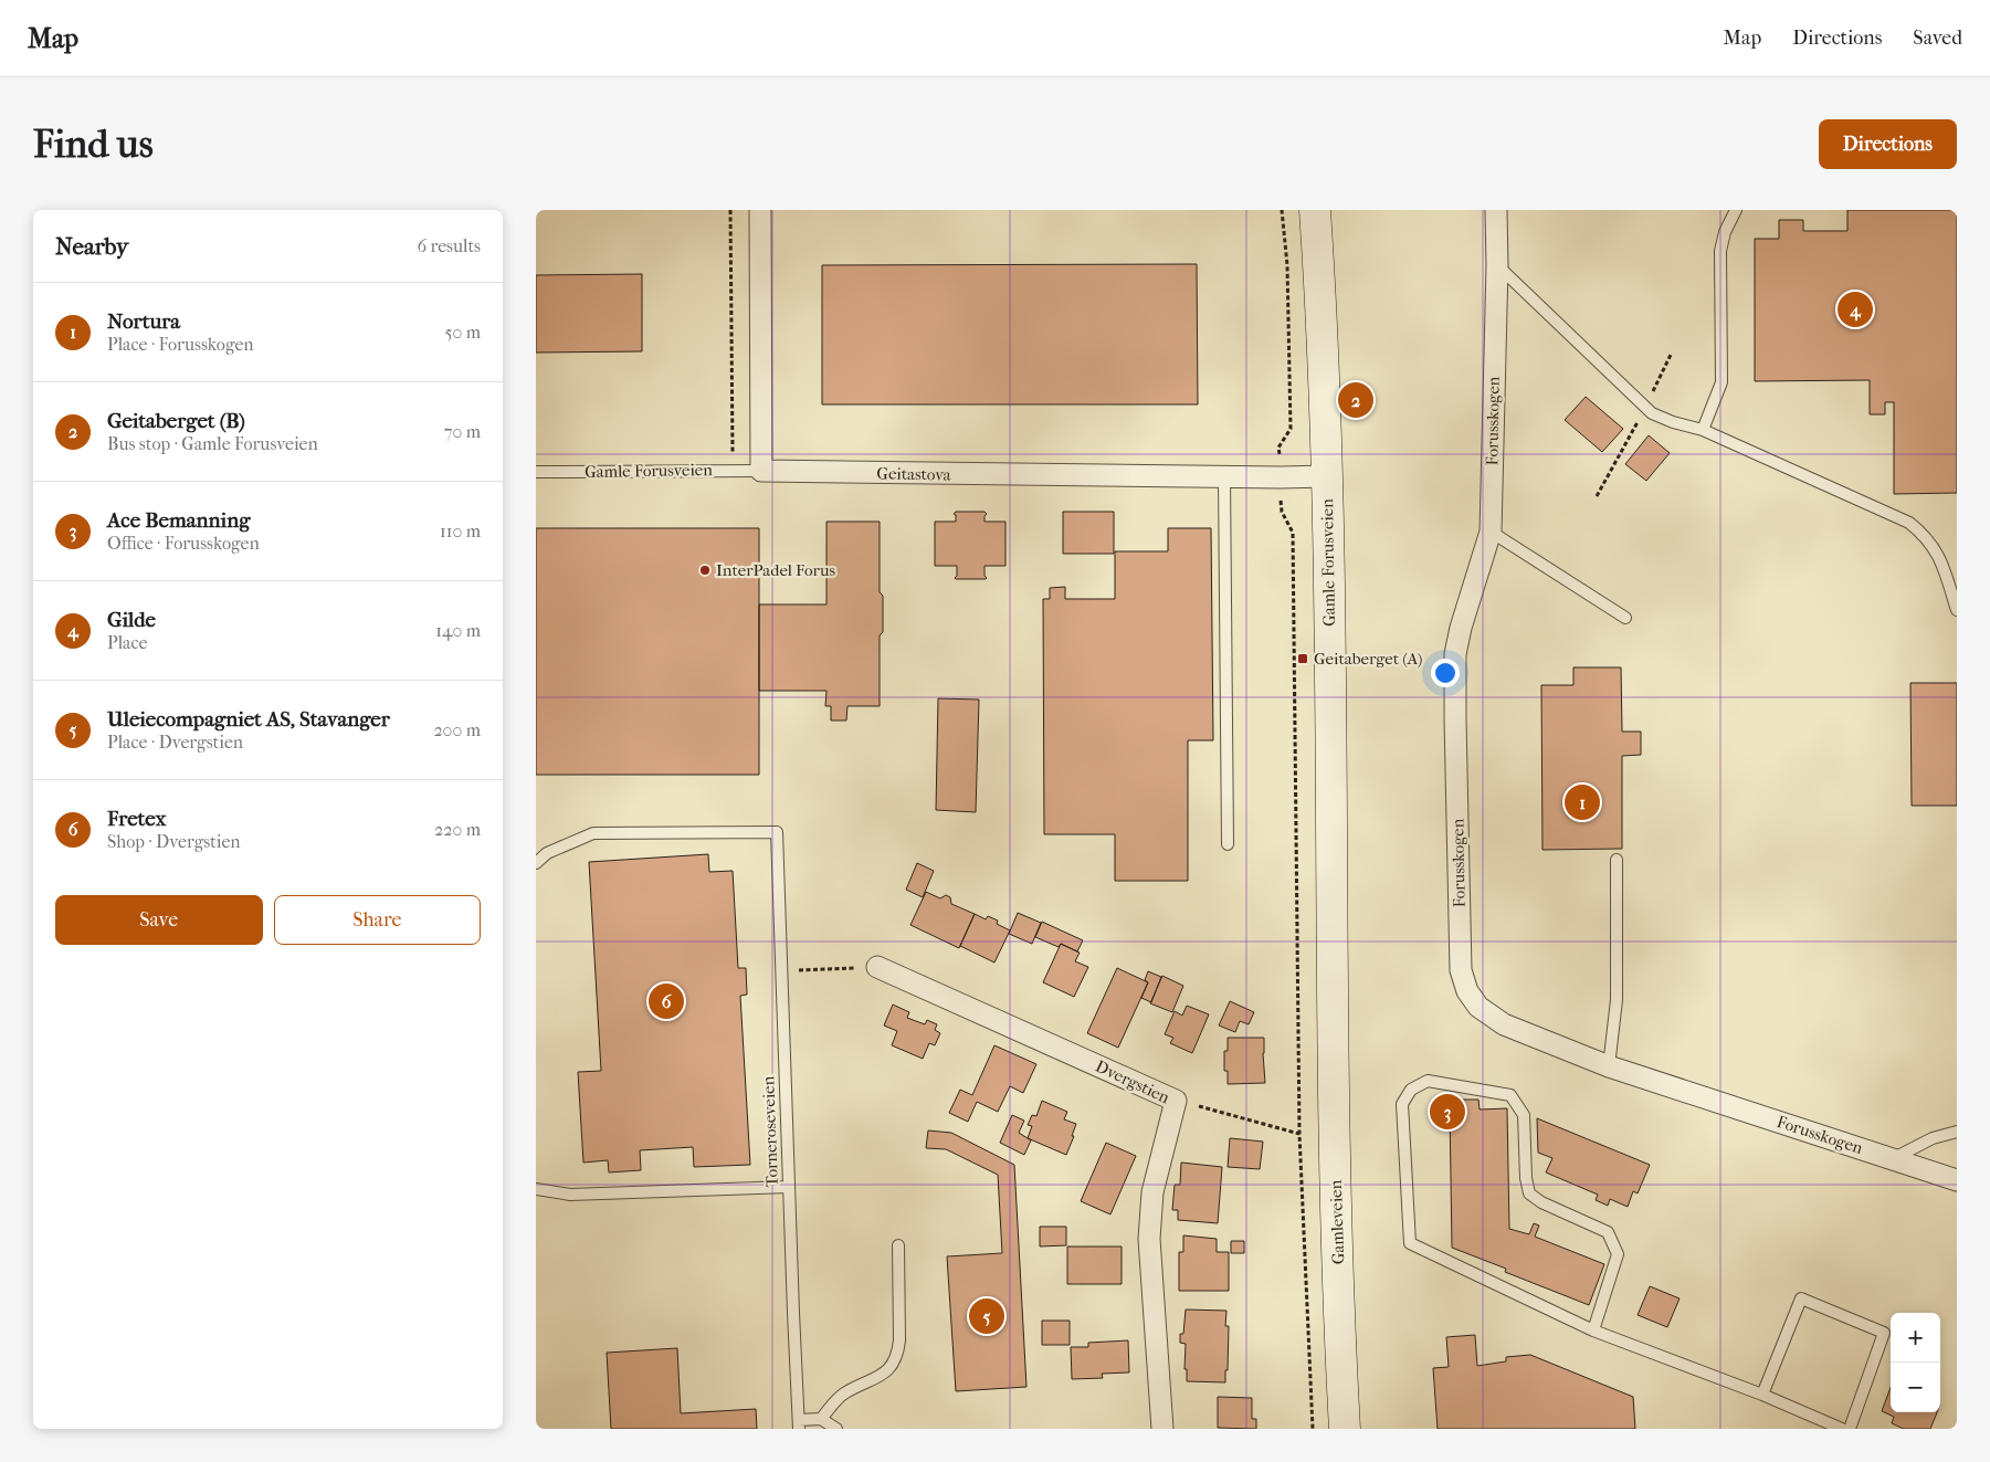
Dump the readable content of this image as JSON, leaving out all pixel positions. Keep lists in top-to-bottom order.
{
  "streets": {
    "main road": ["Gamle Forusveien", "Gamleveien"],
    "street": ["Forusskogen", "Geitastova", "Dvergstien"],
    "lane": ["Torneroseveien"]
  },
  "crossings": [
    ["Gamle Forusveien", "Geitastova"],
    ["Gamle Forusveien", "Gamleveien"]
  ],
  "places": {
    "other": ["InterPadel Forus"],
    "transit": ["Geitaberget (A)"]
  },
  "page": {
    "header": "Map",
    "nav": ["Map", "Directions", "Saved"],
    "buttons": [
      "Directions",
      ["Save", "Share"]
    ],
    "title": "Find us",
    "heading": ["Nearby", "6 results"],
    "list": [
      {
        "mark": "1",
        "name": "Nortura",
        "note": "Place · Forusskogen",
        "value": "50 m"
      },
      {
        "mark": "2",
        "name": "Geitaberget (B)",
        "note": "Bus stop · Gamle Forusveien",
        "value": "70 m"
      },
      {
        "mark": "3",
        "name": "Ace Bemanning",
        "note": "Office · Forusskogen",
        "value": "110 m"
      },
      {
        "mark": "4",
        "name": "Gilde",
        "note": "Place",
        "value": "140 m"
      },
      {
        "mark": "5",
        "name": "Uleiecompagniet AS, Stavanger",
        "note": "Place · Dvergstien",
        "value": "200 m"
      },
      {
        "mark": "6",
        "name": "Fretex",
        "note": "Shop · Dvergstien",
        "value": "220 m"
      }
    ],
    "pins": [
      "4",
      "2",
      "1",
      "6",
      "3",
      "5"
    ],
    "map_buttons": ["+", "−"]
  }
}
